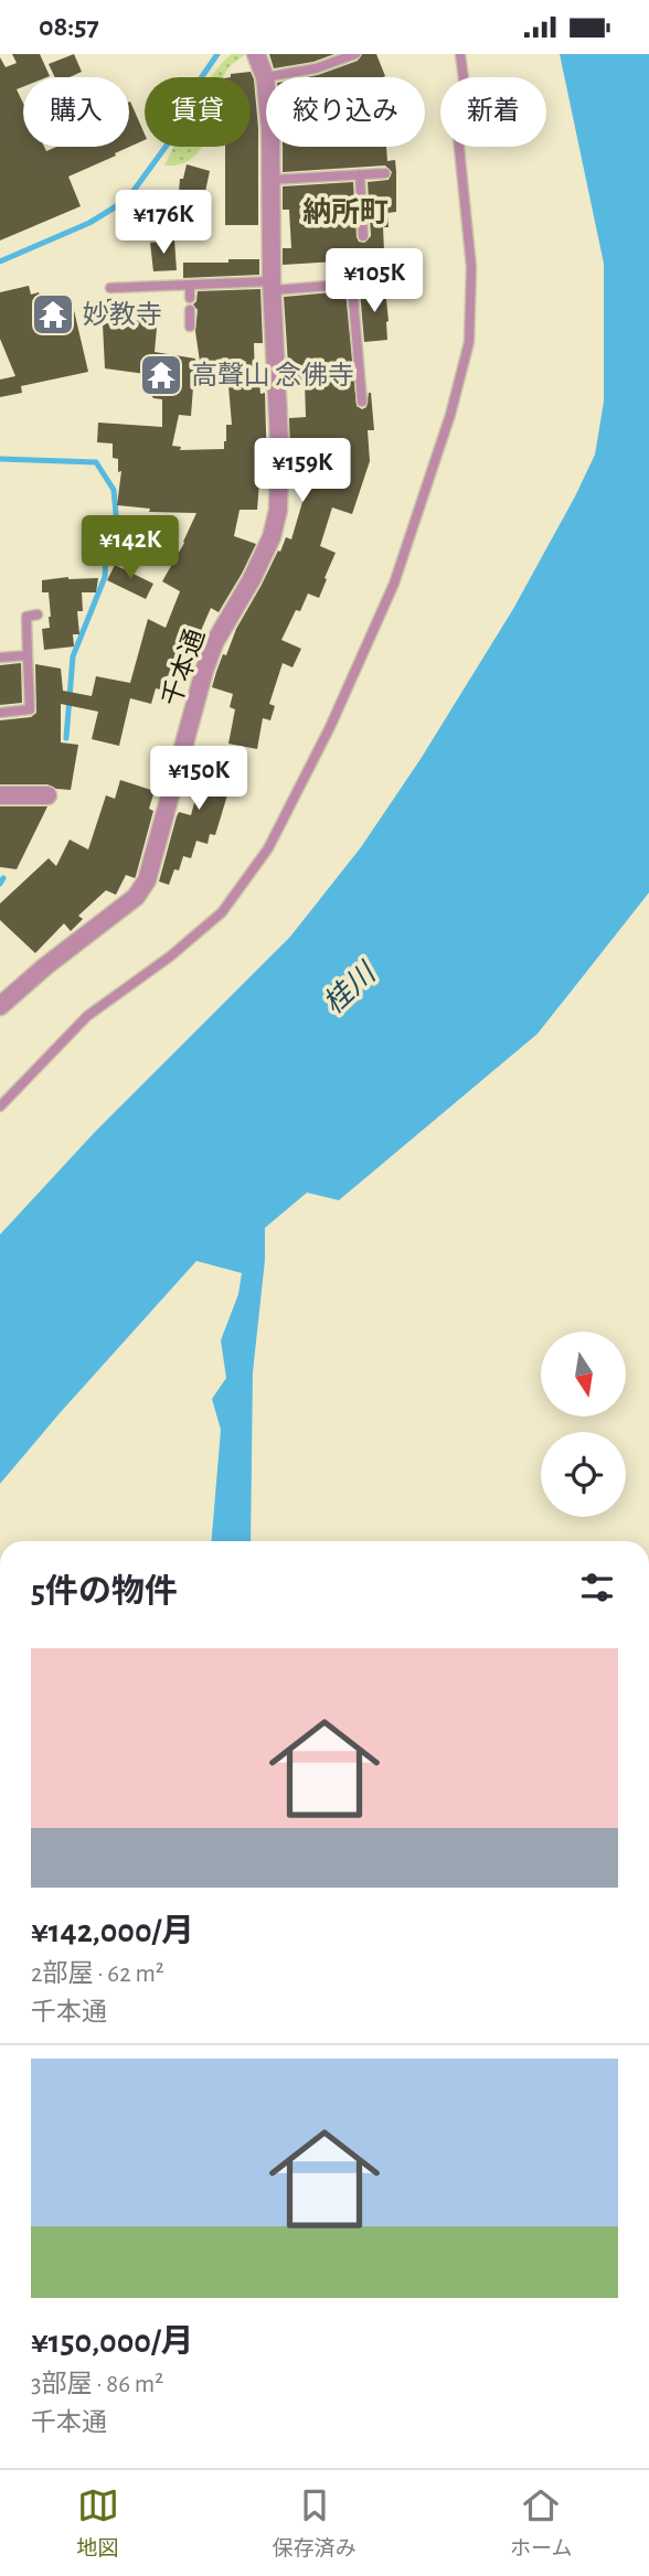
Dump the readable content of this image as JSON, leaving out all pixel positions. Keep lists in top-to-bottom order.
{
  "streets": {
    "street": ["千本通"]
  },
  "districts": ["納所町"],
  "water": ["桂川"],
  "places": {
    "temple": ["妙教寺", "高聲山 念佛寺"]
  },
  "north": "bottom",
  "page": {
    "status": "08:57",
    "chip": [
      "購入",
      "賃貸",
      "絞り込み",
      "新着"
    ],
    "price": [
      "¥176K",
      "¥105K",
      "¥159K",
      "¥142K",
      "¥150K"
    ],
    "heading": "5件の物件",
    "list": [
      {
        "name": "¥142,000/月",
        "note": "2部屋 · 62 m² · 千本通"
      },
      {
        "name": "¥150,000/月",
        "note": "3部屋 · 86 m² · 千本通"
      }
    ],
    "tabs": ["地図", "保存済み", "ホーム"]
  }
}
